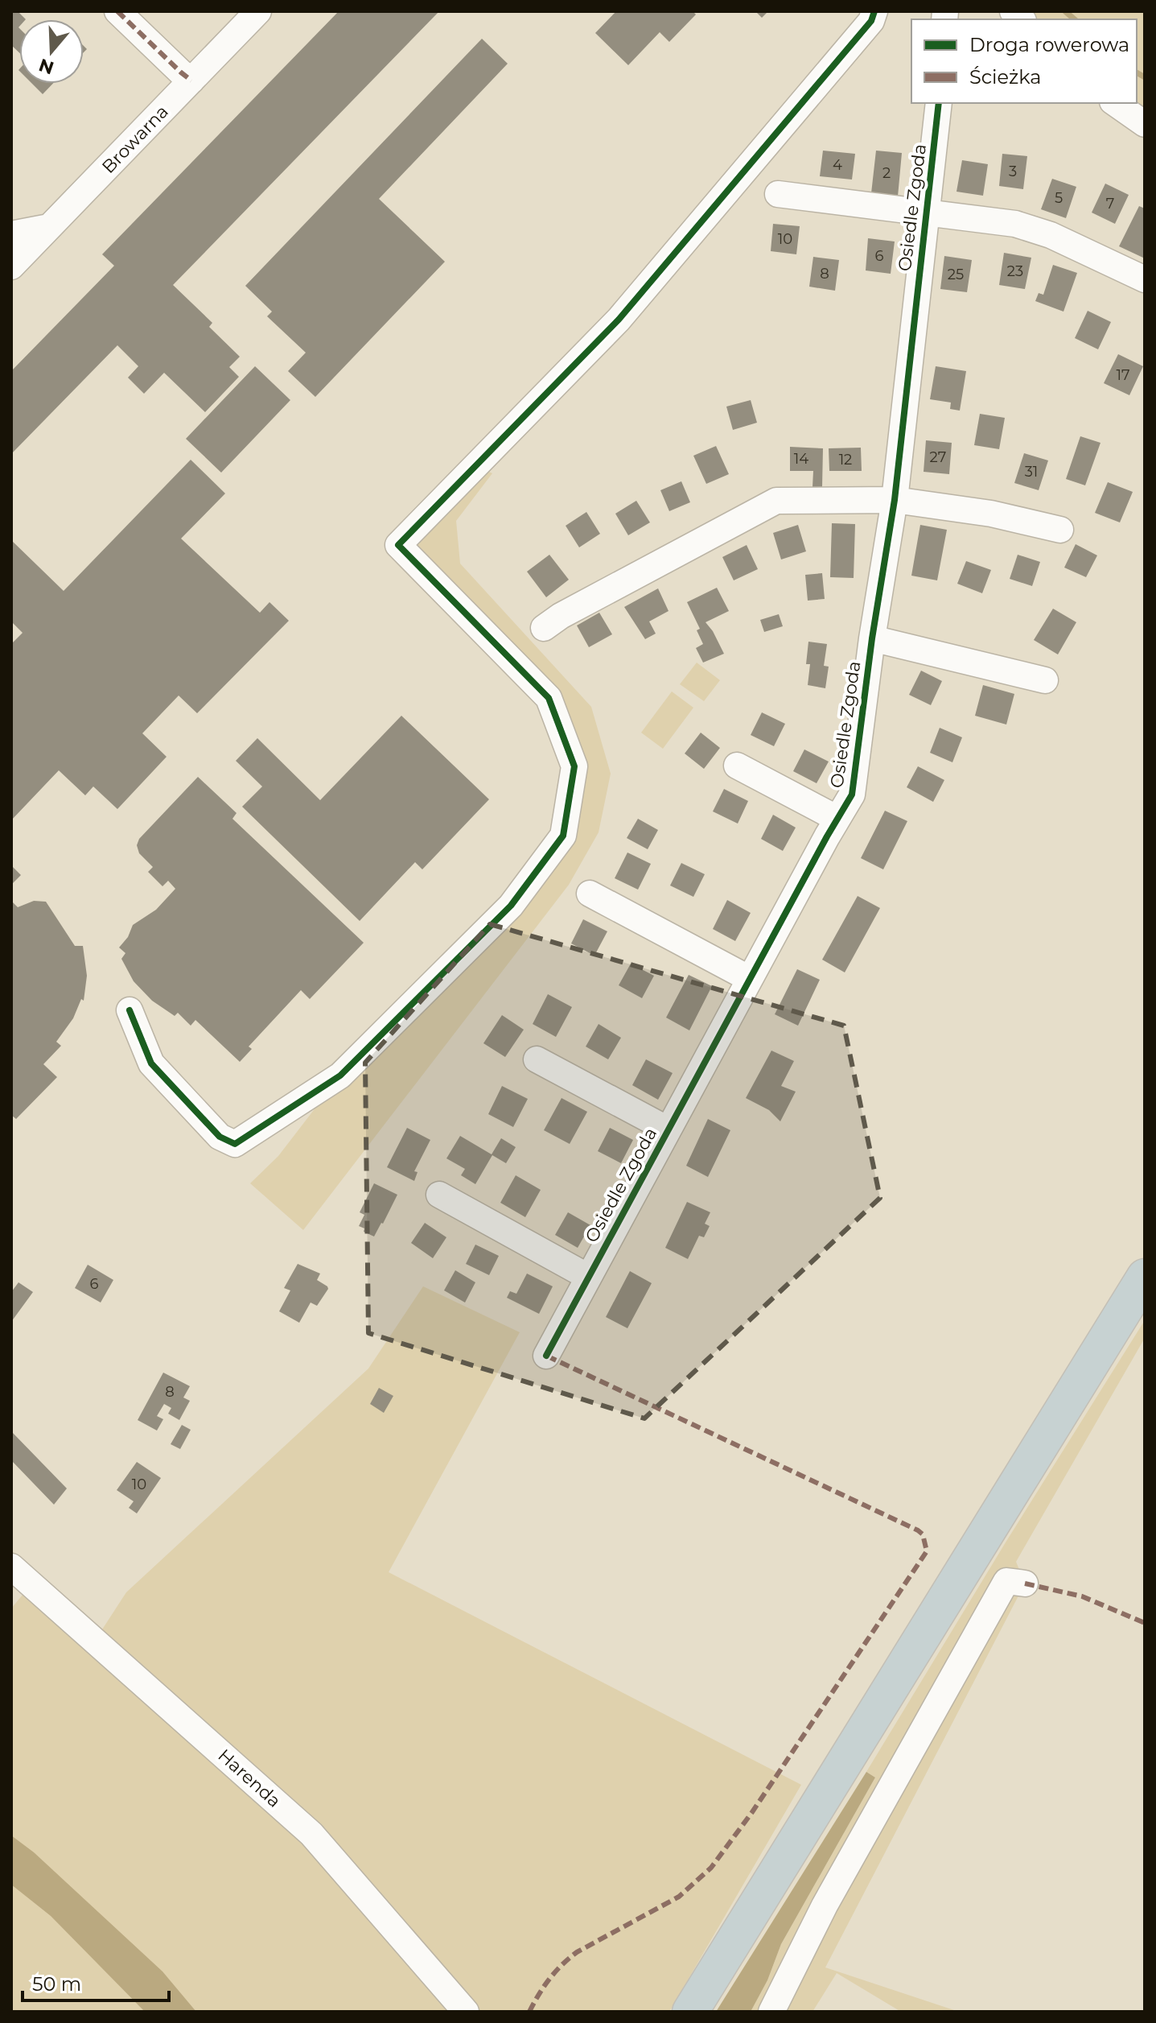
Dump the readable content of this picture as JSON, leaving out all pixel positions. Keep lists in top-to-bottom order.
{
  "streets": {
    "street": ["Browarna", "Osiedle Zgoda", "Harenda"]
  },
  "house_numbers": [
    "4",
    "3",
    "2",
    "5",
    "7",
    "10",
    "6",
    "23",
    "8",
    "25",
    "17",
    "27",
    "14",
    "12",
    "31",
    "6",
    "8",
    "10"
  ],
  "legend": ["Droga rowerowa", "Ścieżka"],
  "scale_bar": "50 m",
  "north": "bottom"
}
